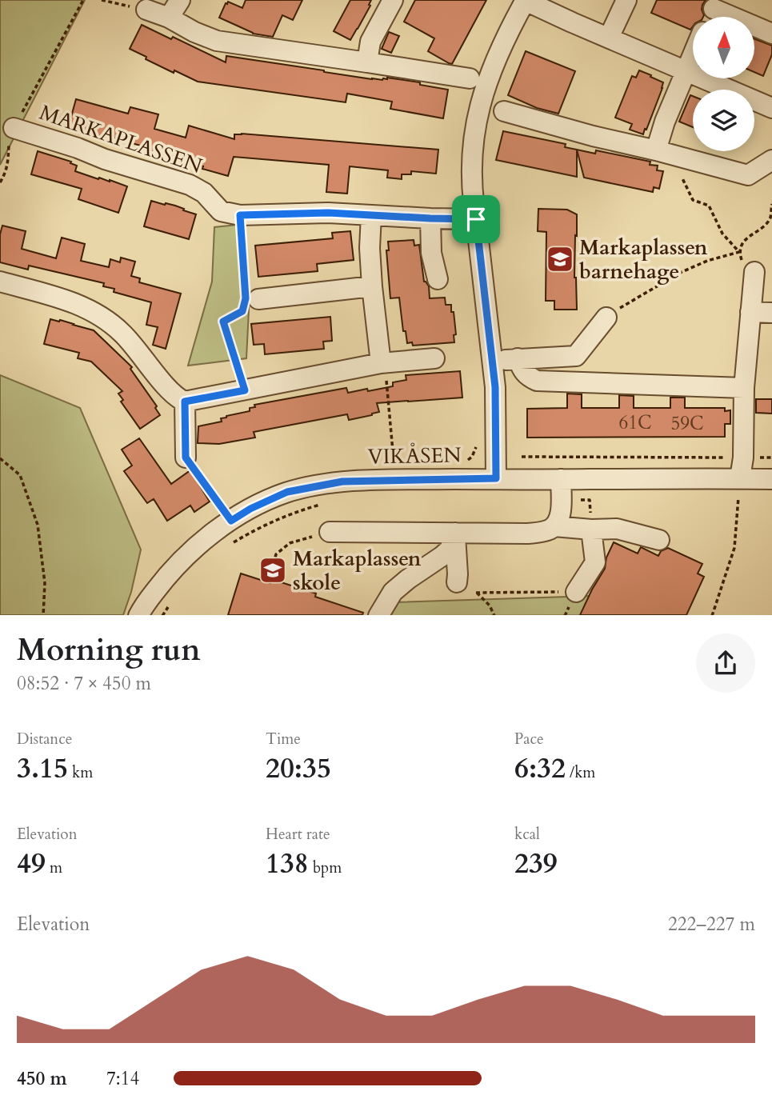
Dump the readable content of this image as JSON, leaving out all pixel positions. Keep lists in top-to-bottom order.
{
  "streets": {
    "street": ["MARKAPLASSEN", "VIKÅSEN"]
  },
  "places": {
    "school or university": ["Markaplassen barnehage", "Markaplassen skole"]
  },
  "house_numbers": ["61C", "59C"],
  "north": "top",
  "page": {
    "heading": ["Morning run", "08:52 · 7 × 450 m"],
    "stats": [
      ["Distance", "3.15 km"],
      ["Time", "20:35"],
      ["Pace", "6:32 /km"],
      ["Elevation", "49 m"],
      ["Heart rate", "138 bpm"],
      ["kcal", "239"]
    ],
    "chart": ["Elevation", "222–227 m"],
    "list": [
      {
        "name": "450 m",
        "note": "7:14"
      }
    ]
  }
}
